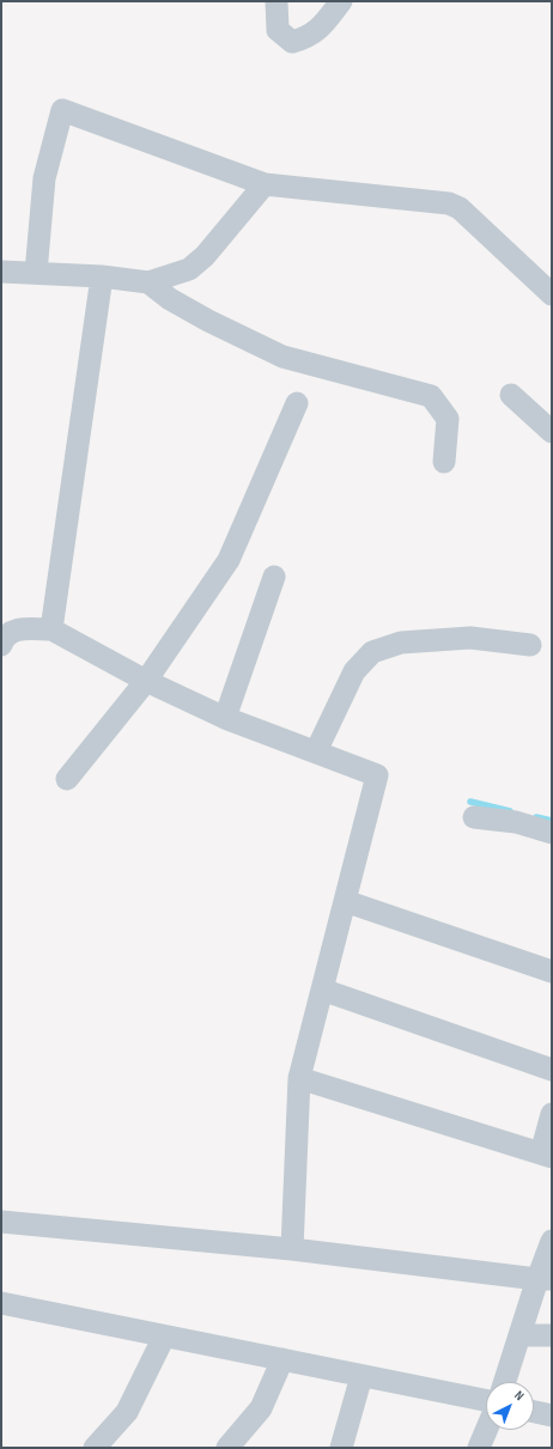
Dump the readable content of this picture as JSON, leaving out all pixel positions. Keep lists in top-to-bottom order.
{
  "north": "top right"
}
